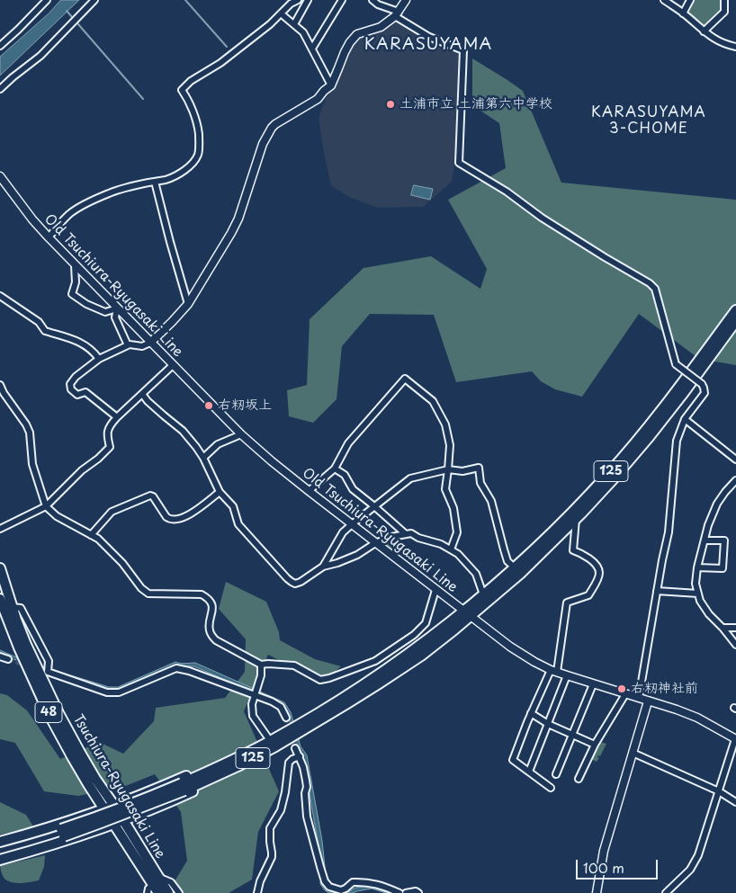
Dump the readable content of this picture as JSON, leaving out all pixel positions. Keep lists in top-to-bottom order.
{
  "streets": {
    "main road": ["125", "48", "Tsuchiura-Ryugasaki Line"],
    "street": ["Old Tsuchiura-Ryugasaki Line"]
  },
  "crossings": [
    ["Old Tsuchiura-Ryugasaki Line", "125"]
  ],
  "districts": ["KARASUYAMA", "KARASUYAMA 3-CHOME"],
  "places": ["土浦市立 土浦第六中学校", "右籾坂上", "右籾神社前"],
  "scale_bar": "100 m"
}
